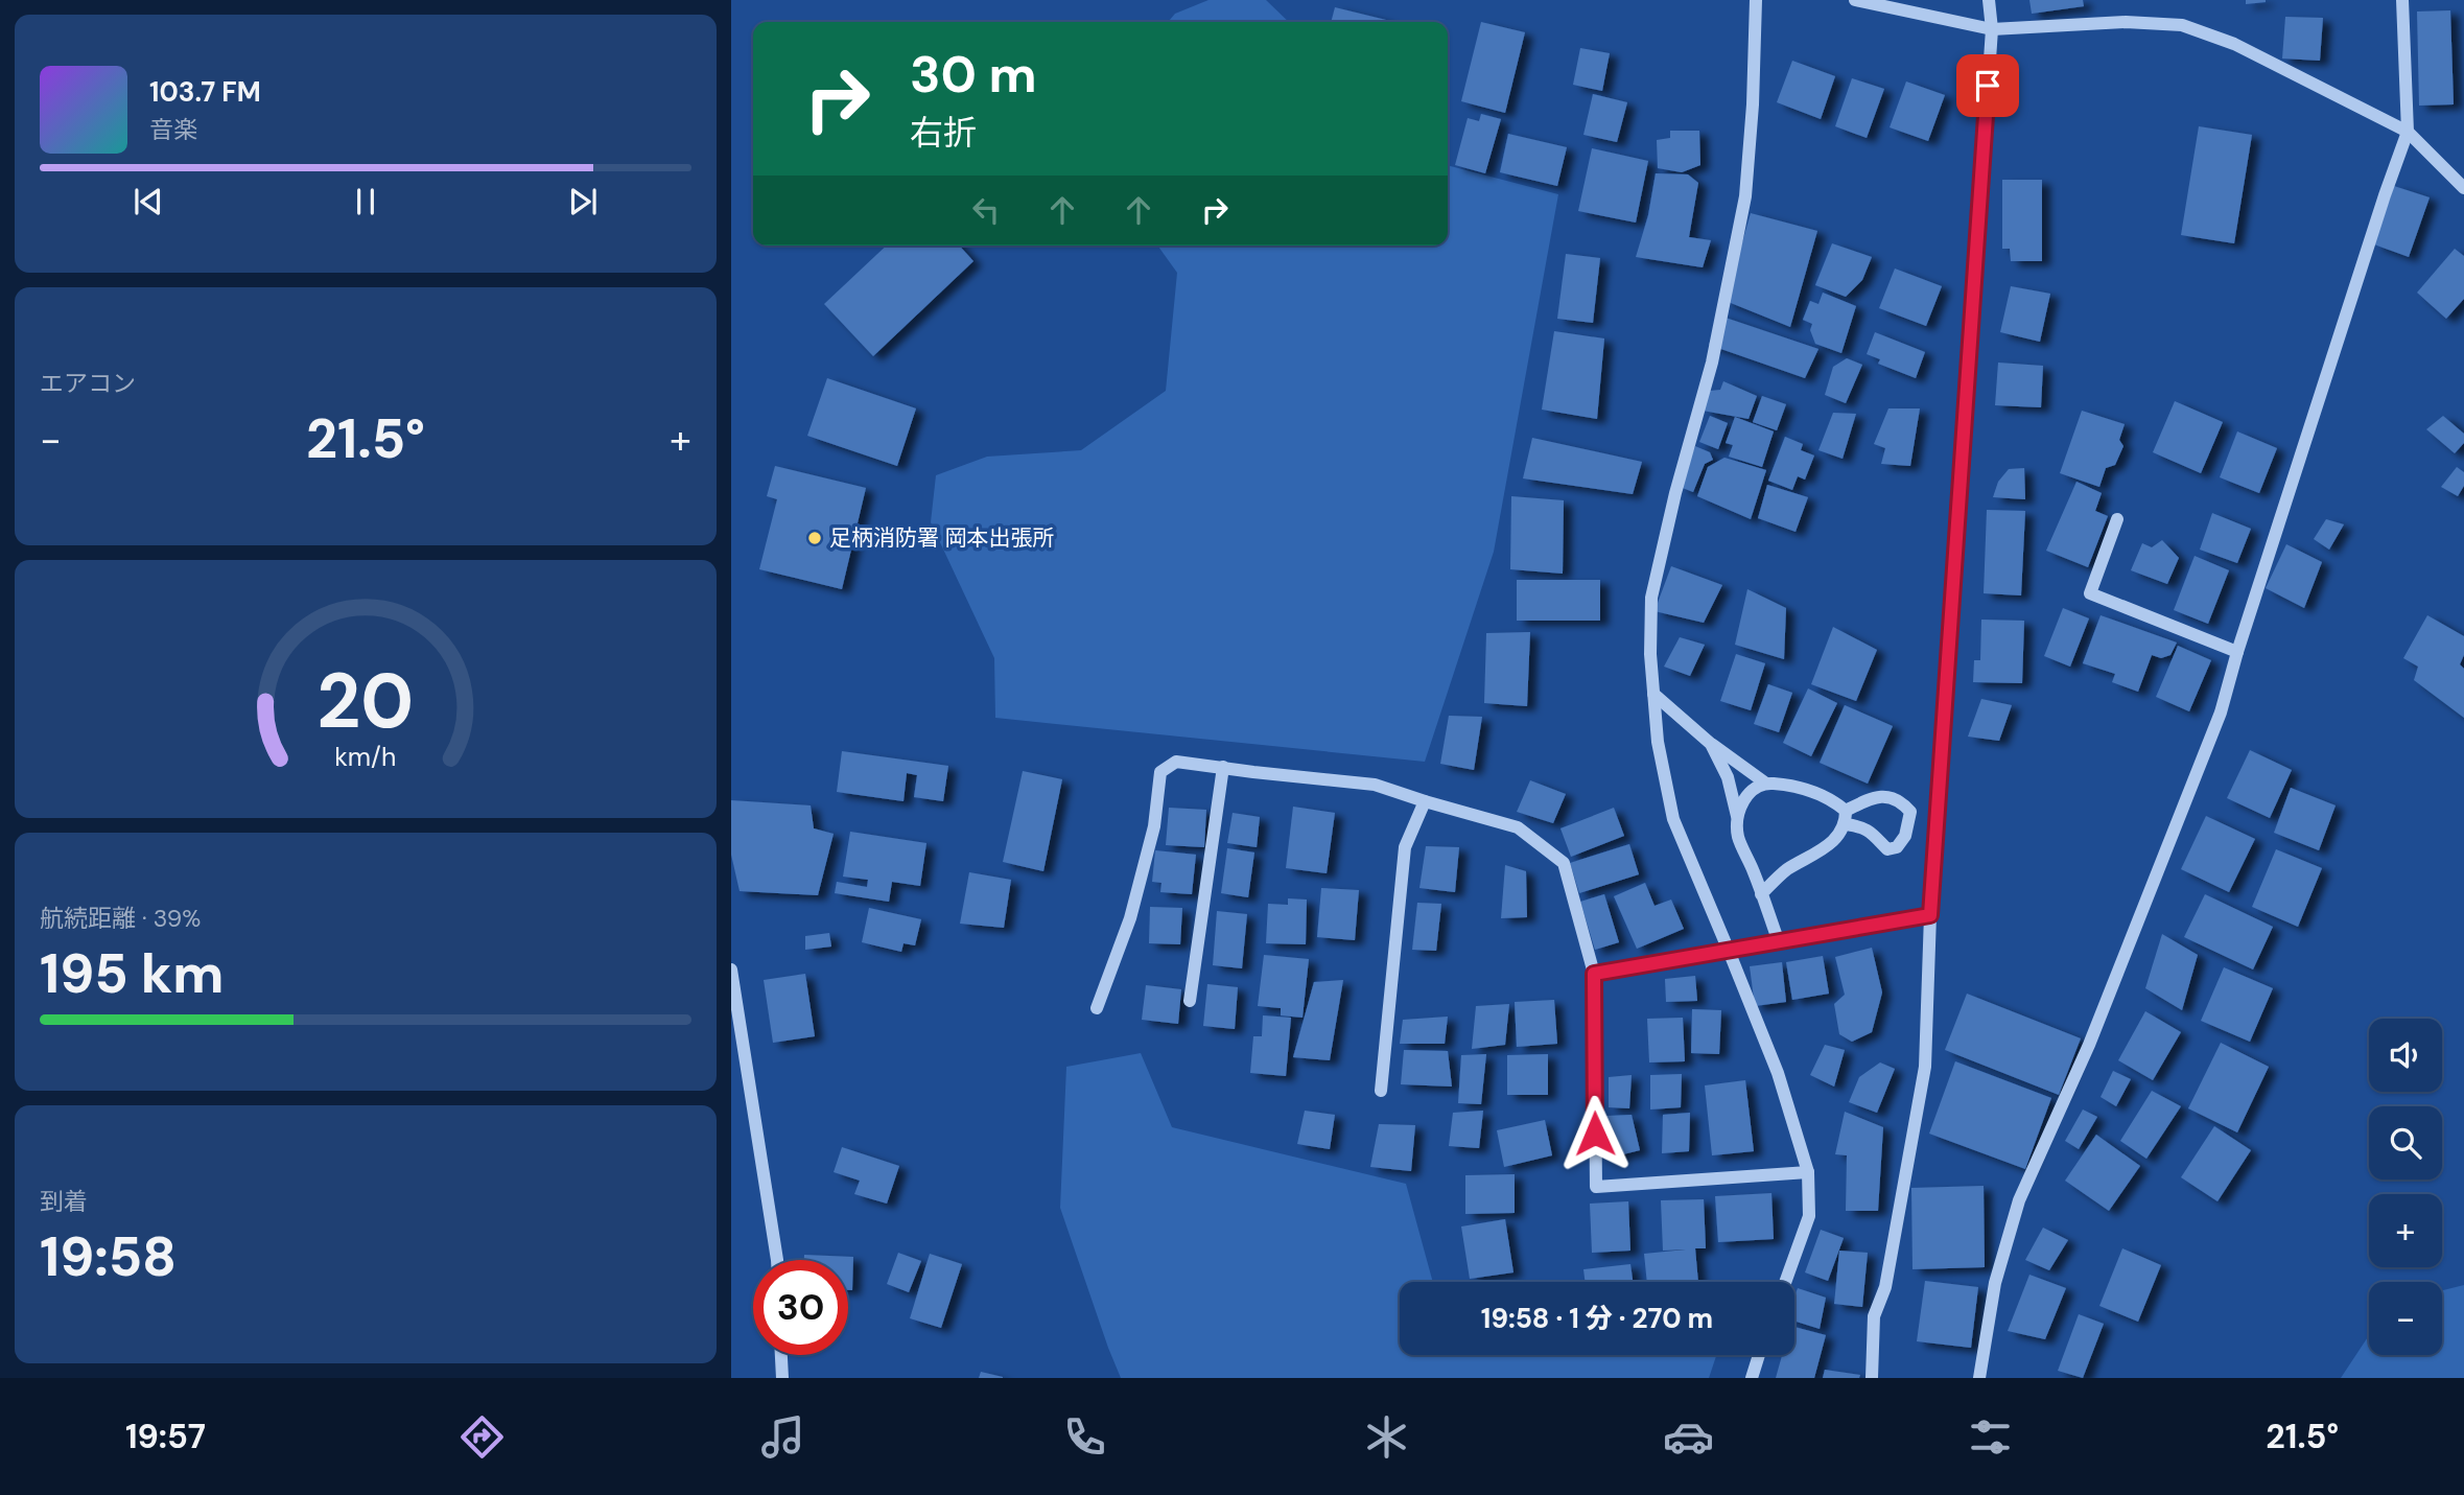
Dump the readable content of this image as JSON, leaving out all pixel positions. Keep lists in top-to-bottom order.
{
  "places": ["足柄消防署 岡本出張所"],
  "page": {
    "turn": ["30 m", "右折"],
    "song": ["103.7 FM", "音楽"],
    "tile": [
      "エアコン",
      ["航続距離 · 39%", "195 km"],
      ["到着", "19:58"]
    ],
    "heat": ["−", "21.5°", "+"],
    "map_buttons": ["+", "−"],
    "limit": "30",
    "trip": "19:58 · 1 分 · 270 m",
    "tabs": ["19:57", "21.5°"],
    "gauge": ["20", "km/h"]
  }
}
